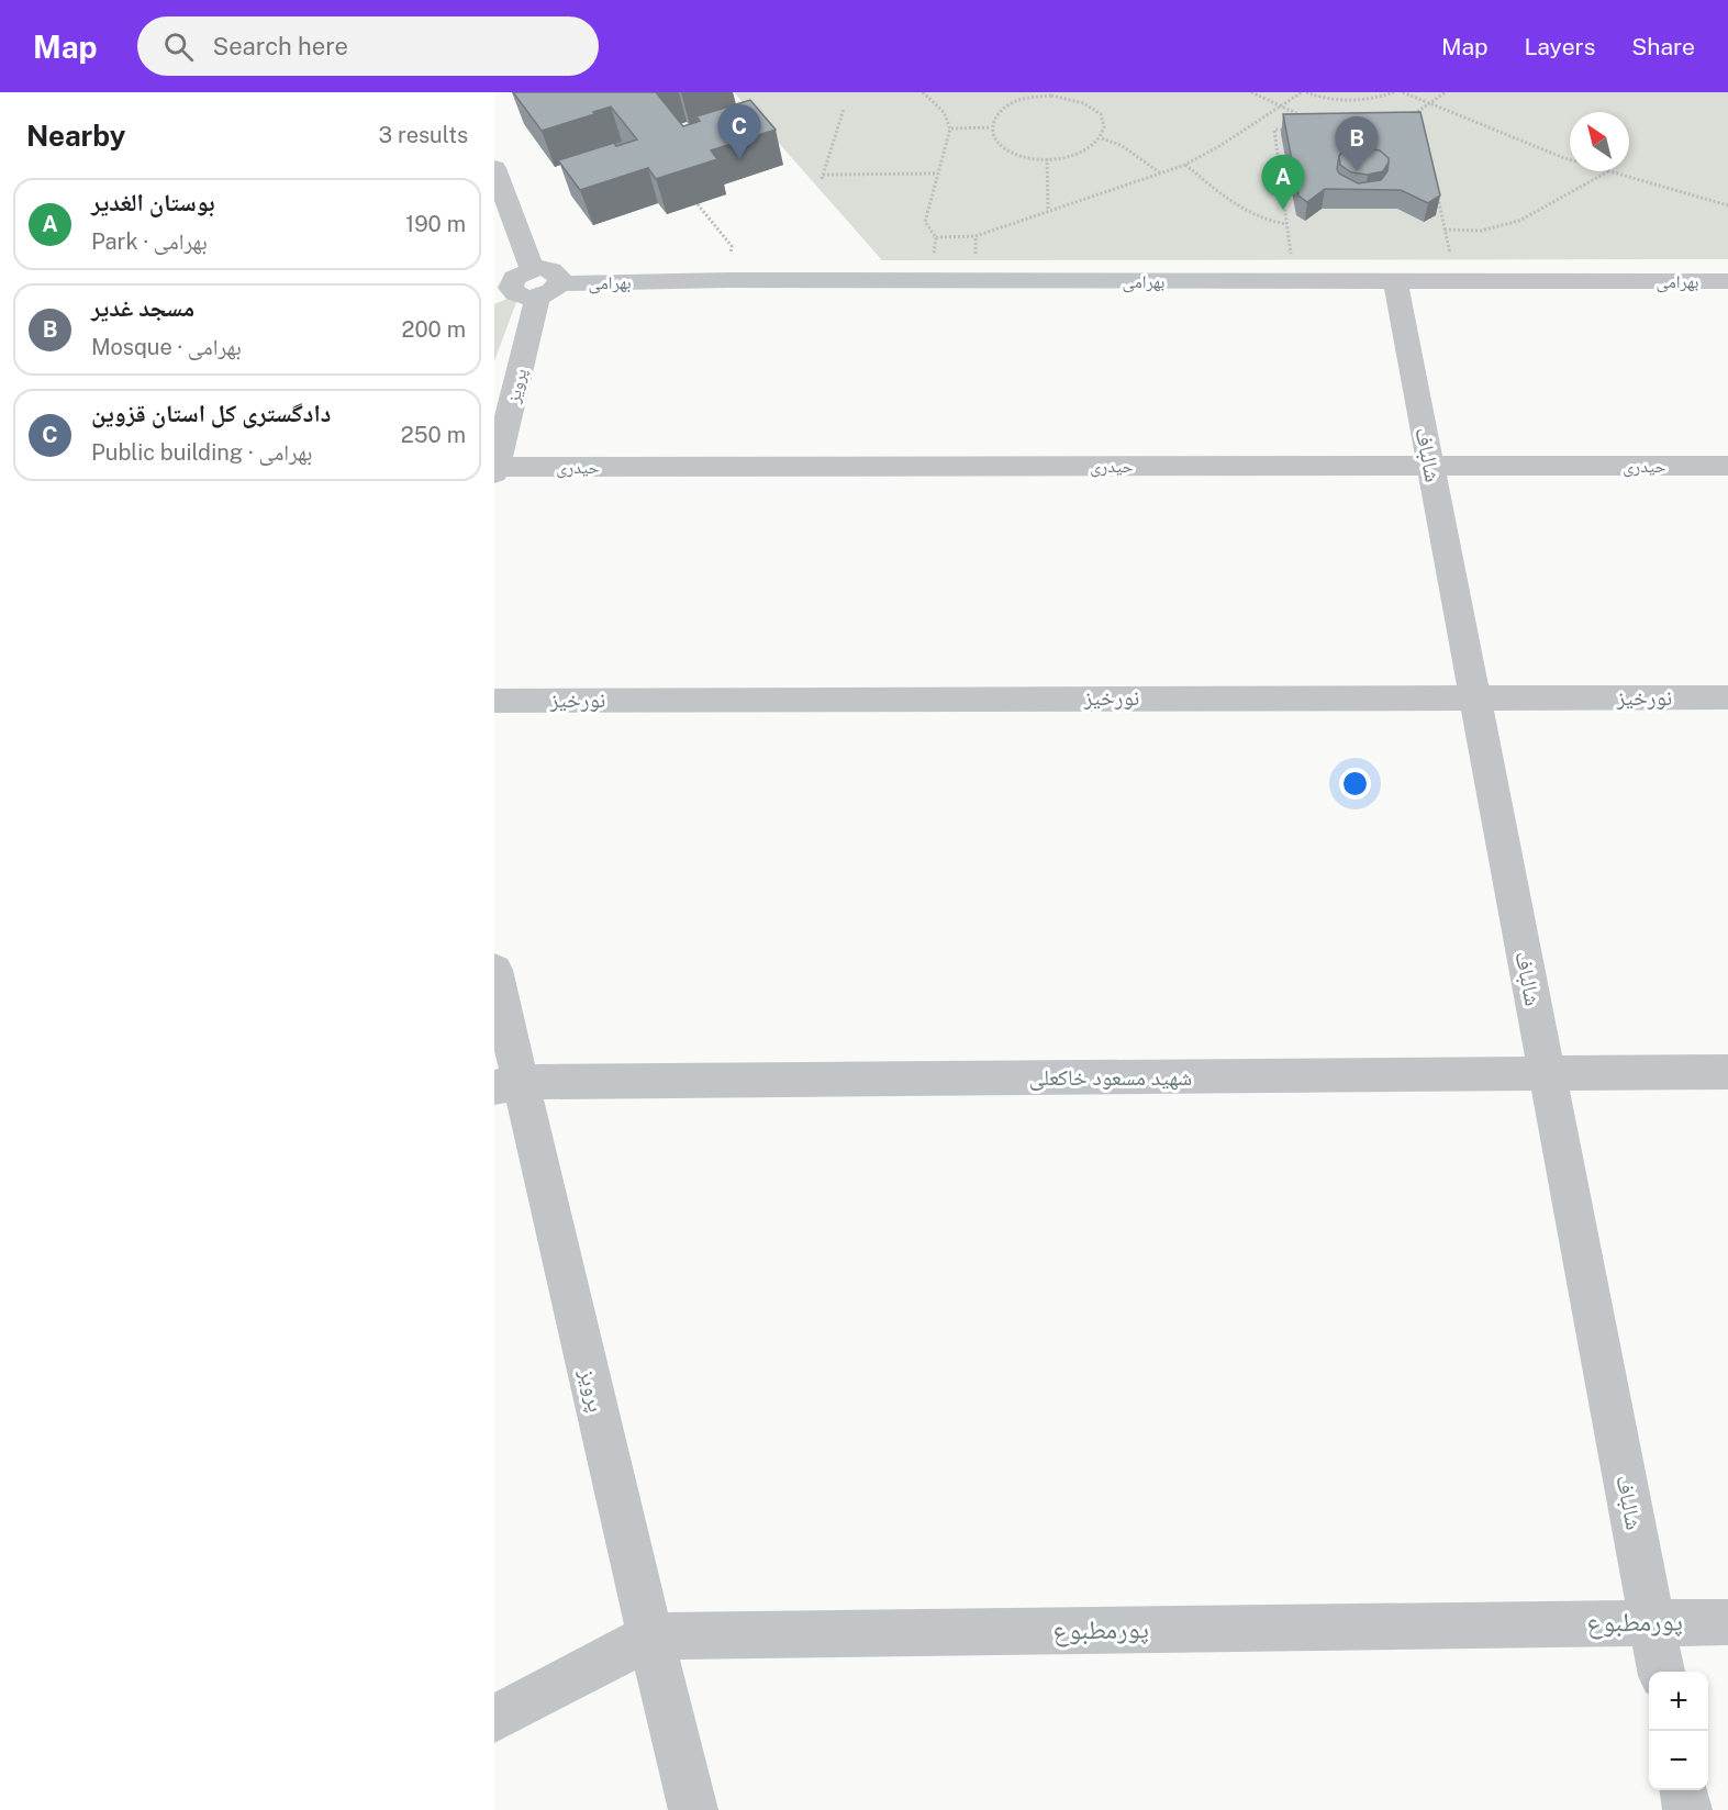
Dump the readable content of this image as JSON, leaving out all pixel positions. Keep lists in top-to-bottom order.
{
  "streets": {
    "street": [
      "بهرامی",
      "پرویز",
      "شالباف",
      "حیدری",
      "نورخیز",
      "شهید مسعود خاکعلی",
      "پورمطبوع"
    ]
  },
  "crossings": [
    ["بهرامی", "شالباف"],
    ["پرویز", "حیدری"],
    ["پرویز", "شهید مسعود خاکعلی"],
    ["پرویز", "پورمطبوع"],
    ["شالباف", "حیدری"],
    ["شالباف", "نورخیز"],
    ["شالباف", "شهید مسعود خاکعلی"],
    ["شالباف", "پورمطبوع"]
  ],
  "north": "top left",
  "page": {
    "header": "Map",
    "search": "Search here",
    "nav": ["Map", "Layers", "Share"],
    "heading": ["Nearby", "3 results"],
    "pins": ["C", "B", "A"],
    "list": [
      {
        "mark": "A",
        "name": "بوستان الغدیر",
        "note": "Park · بهرامی",
        "value": "190 m"
      },
      {
        "mark": "B",
        "name": "مسجد غدیر",
        "note": "Mosque · بهرامی",
        "value": "200 m"
      },
      {
        "mark": "C",
        "name": "دادگستری کل استان قزوین",
        "note": "Public building · بهرامی",
        "value": "250 m"
      }
    ],
    "map_buttons": ["+", "−"]
  }
}
